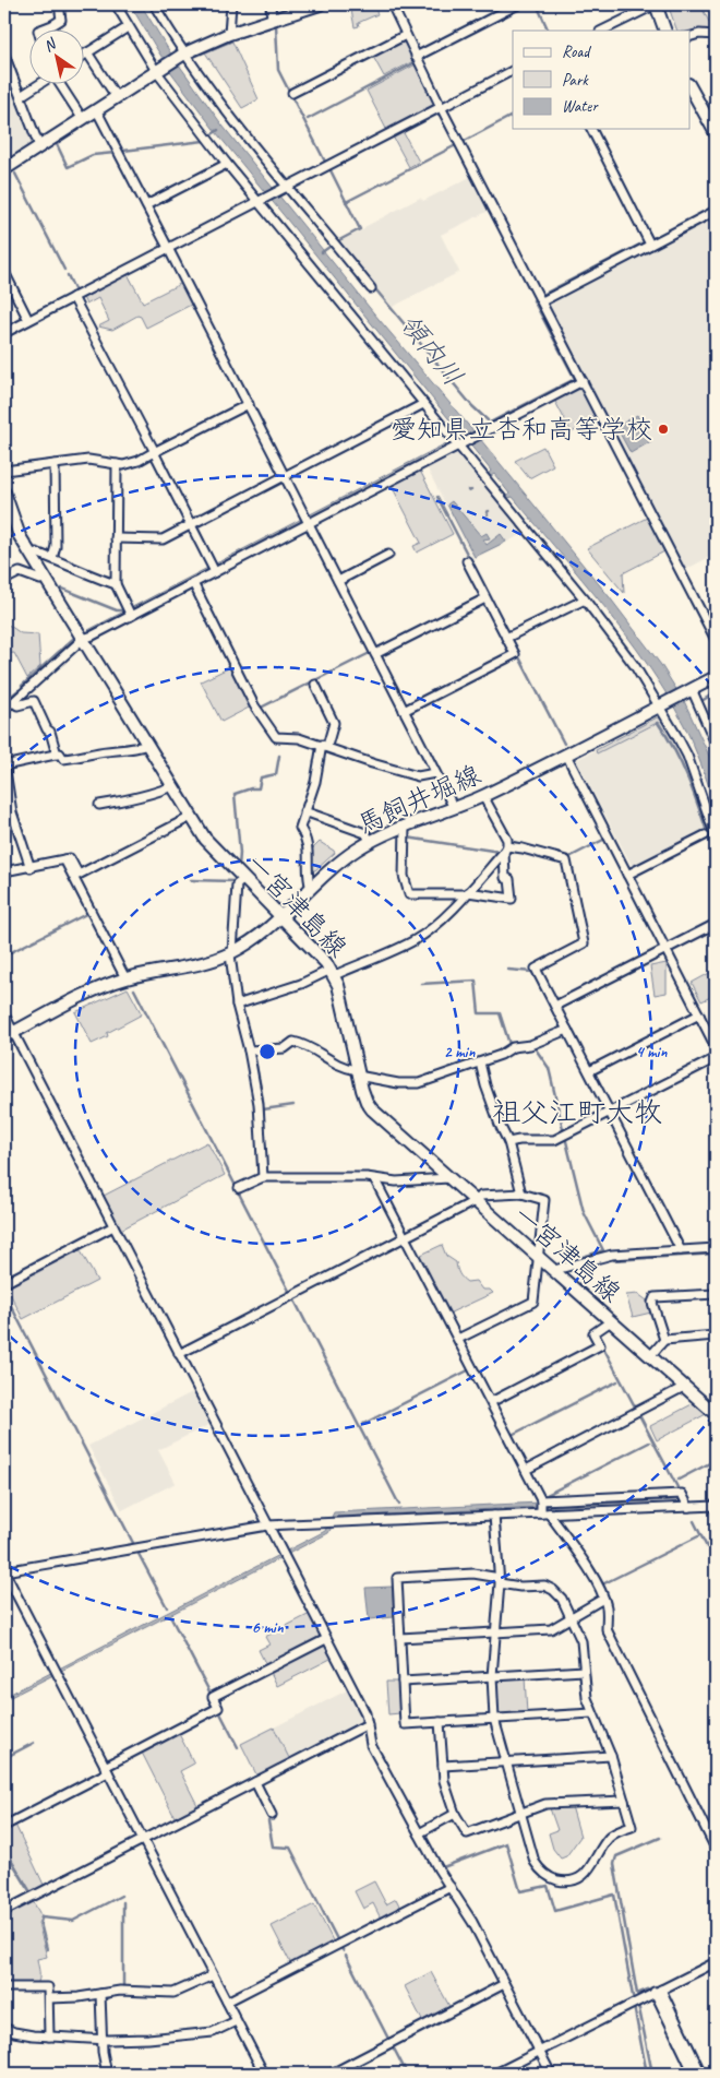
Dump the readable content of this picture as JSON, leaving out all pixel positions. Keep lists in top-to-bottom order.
{
  "streets": {
    "main road": ["馬飼井堀線", "一宮津島線"]
  },
  "crossings": [
    ["馬飼井堀線", "一宮津島線"]
  ],
  "districts": ["祖父江町大牧"],
  "water": ["領内川"],
  "places": ["愛知県立杏和高等学校"],
  "legend": ["Road", "Park", "Water"],
  "north": "top left",
  "rings": ["2 min", "4 min", "6 min"]
}
